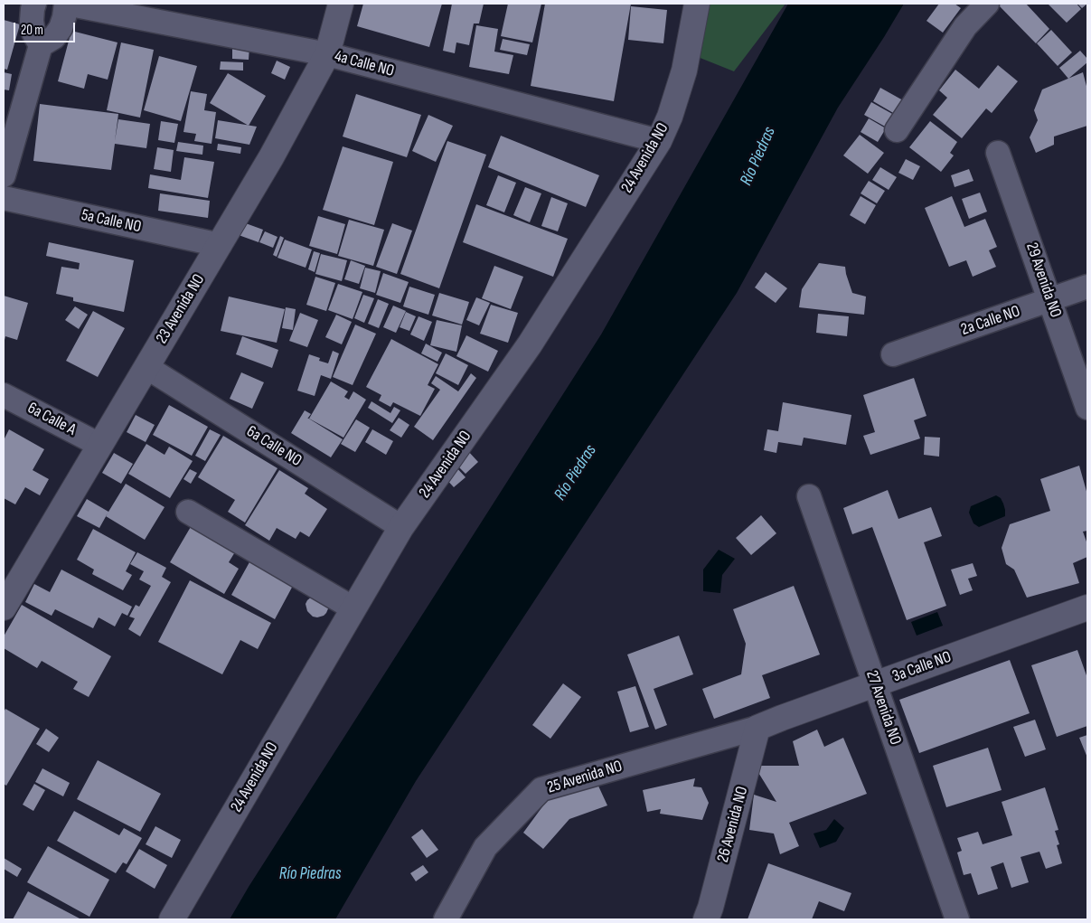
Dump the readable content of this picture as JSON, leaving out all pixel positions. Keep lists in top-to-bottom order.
{
  "streets": {
    "street": [
      "4a Calle NO",
      "24 Avenida NO",
      "5a Calle NO",
      "29 Avenida NO",
      "23 Avenida NO",
      "2a Calle NO",
      "6a Calle A",
      "6a Calle NO",
      "3a Calle NO",
      "27 Avenida NO",
      "25 Avenida NO",
      "26 Avenida NO"
    ]
  },
  "crossings": [
    ["4a Calle NO", "24 Avenida NO"],
    ["4a Calle NO", "23 Avenida NO"],
    ["24 Avenida NO", "6a Calle NO"],
    ["5a Calle NO", "23 Avenida NO"],
    ["29 Avenida NO", "2a Calle NO"],
    ["23 Avenida NO", "6a Calle A"],
    ["23 Avenida NO", "6a Calle NO"],
    ["3a Calle NO", "27 Avenida NO"],
    ["3a Calle NO", "25 Avenida NO"],
    ["3a Calle NO", "26 Avenida NO"],
    ["25 Avenida NO", "26 Avenida NO"]
  ],
  "water": ["Río Piedras"],
  "scale_bar": "20 m"
}
